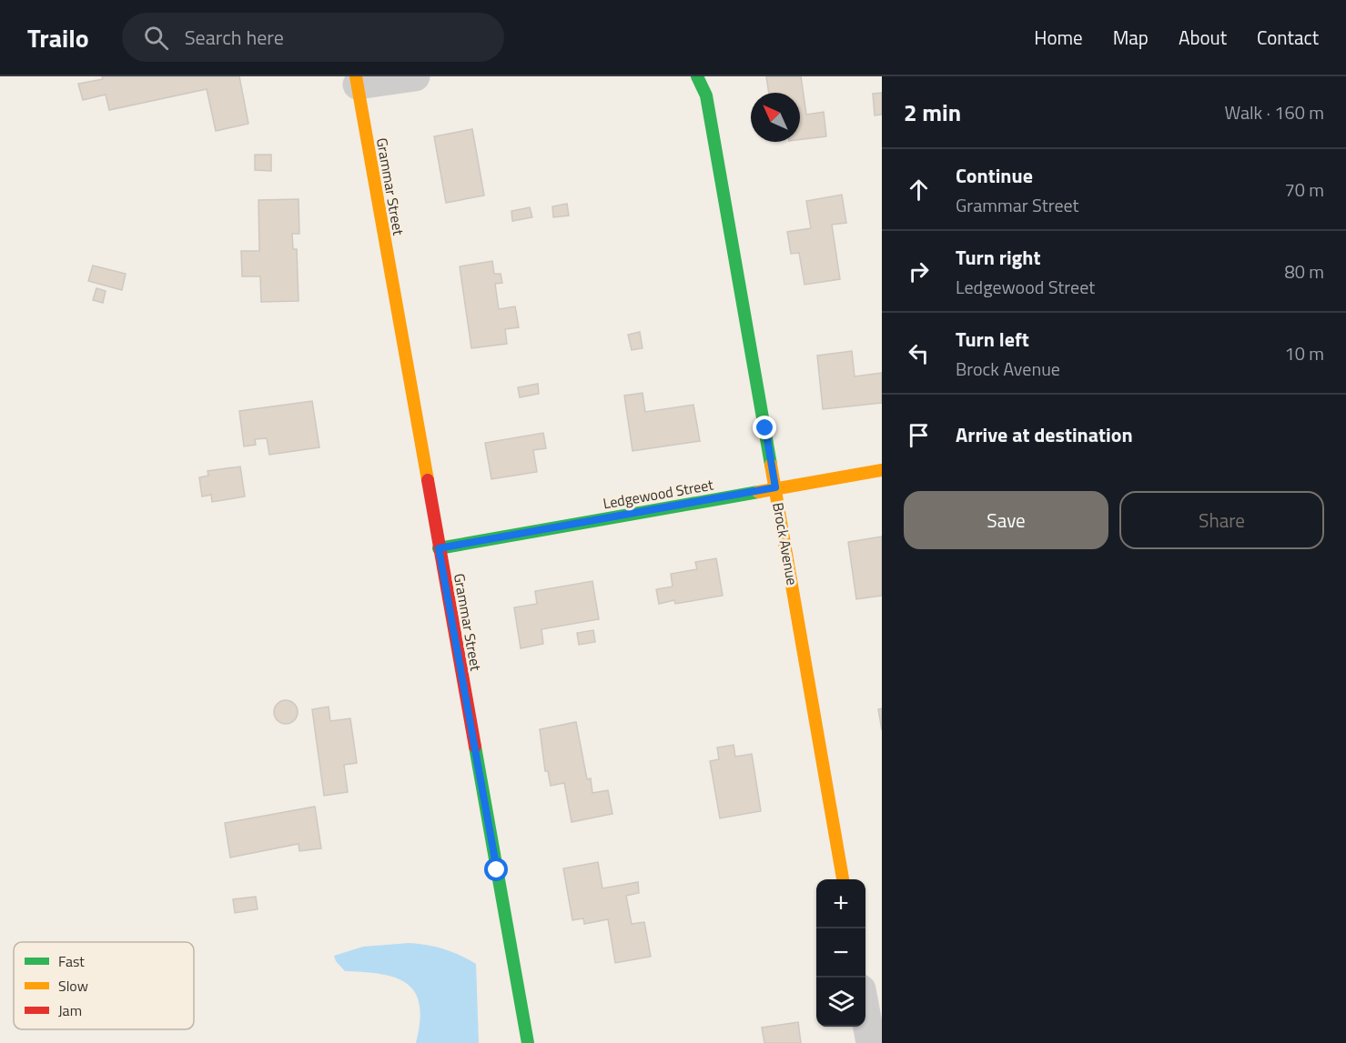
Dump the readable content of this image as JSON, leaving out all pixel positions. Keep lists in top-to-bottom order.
{
  "streets": {
    "street": ["Grammar Street", "Ledgewood Street", "Brock Avenue"]
  },
  "crossings": [
    ["Grammar Street", "Ledgewood Street"],
    ["Ledgewood Street", "Brock Avenue"]
  ],
  "legend": ["Fast", "Slow", "Jam"],
  "north": "top left",
  "page": {
    "header": "Trailo",
    "search": "Search here",
    "nav": [
      "Home",
      "Map",
      "About",
      "Contact"
    ],
    "heading": ["2 min", "Walk · 160 m"],
    "list": [
      ["Continue", "Grammar Street", "70 m"],
      ["Turn right", "Ledgewood Street", "80 m"],
      ["Turn left", "Brock Avenue", "10 m"],
      "Arrive at destination"
    ],
    "buttons": ["Save", "Share"],
    "map_buttons": ["+", "−"]
  }
}
